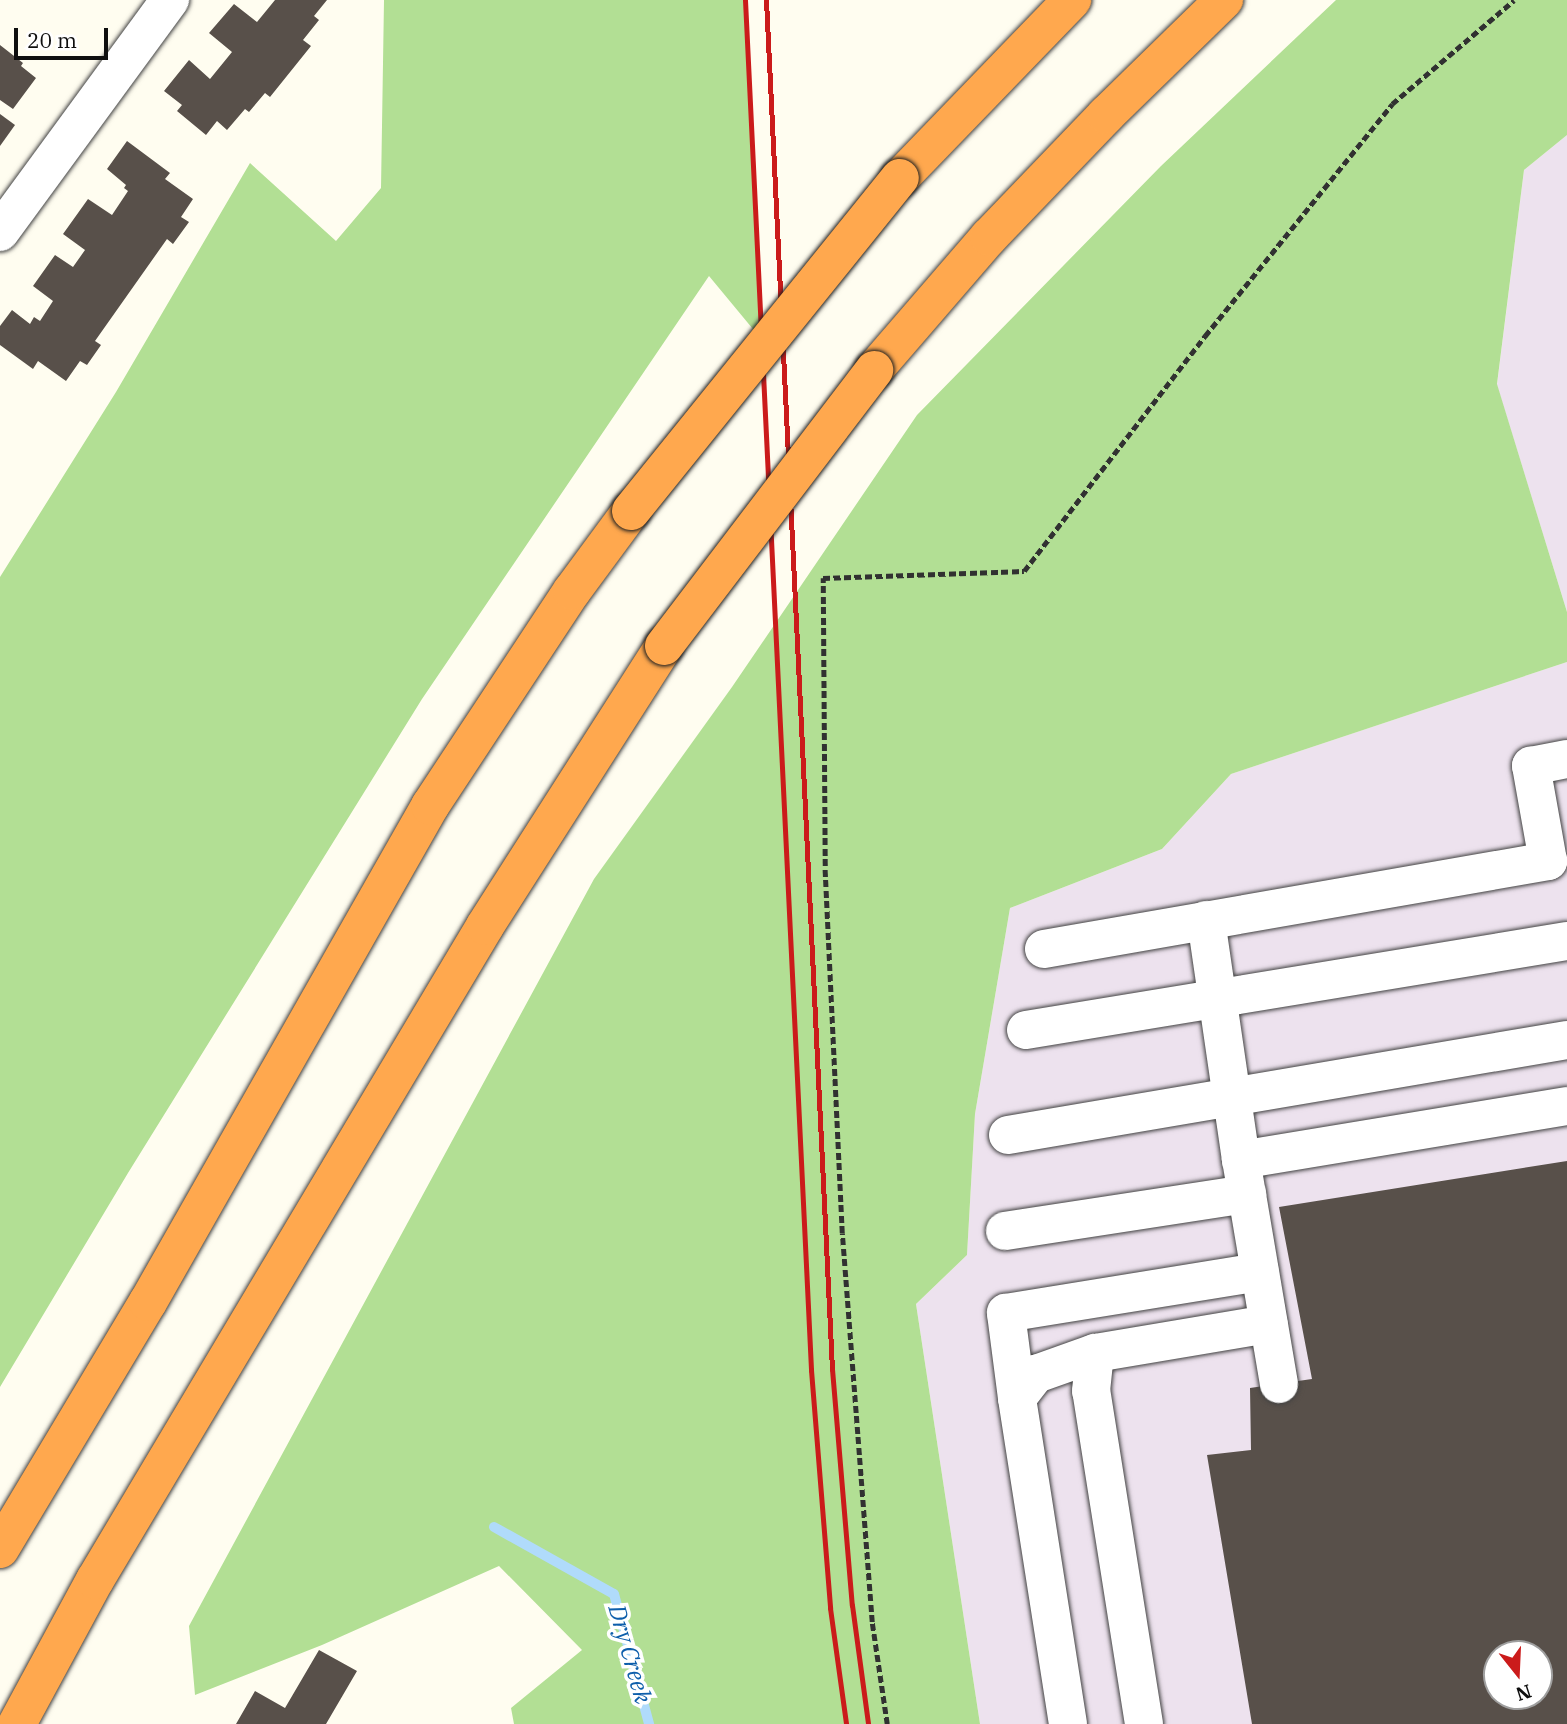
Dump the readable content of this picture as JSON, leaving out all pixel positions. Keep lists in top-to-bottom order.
{
  "water": ["Dry Creek"],
  "scale_bar": "20 m",
  "north": "bottom"
}
